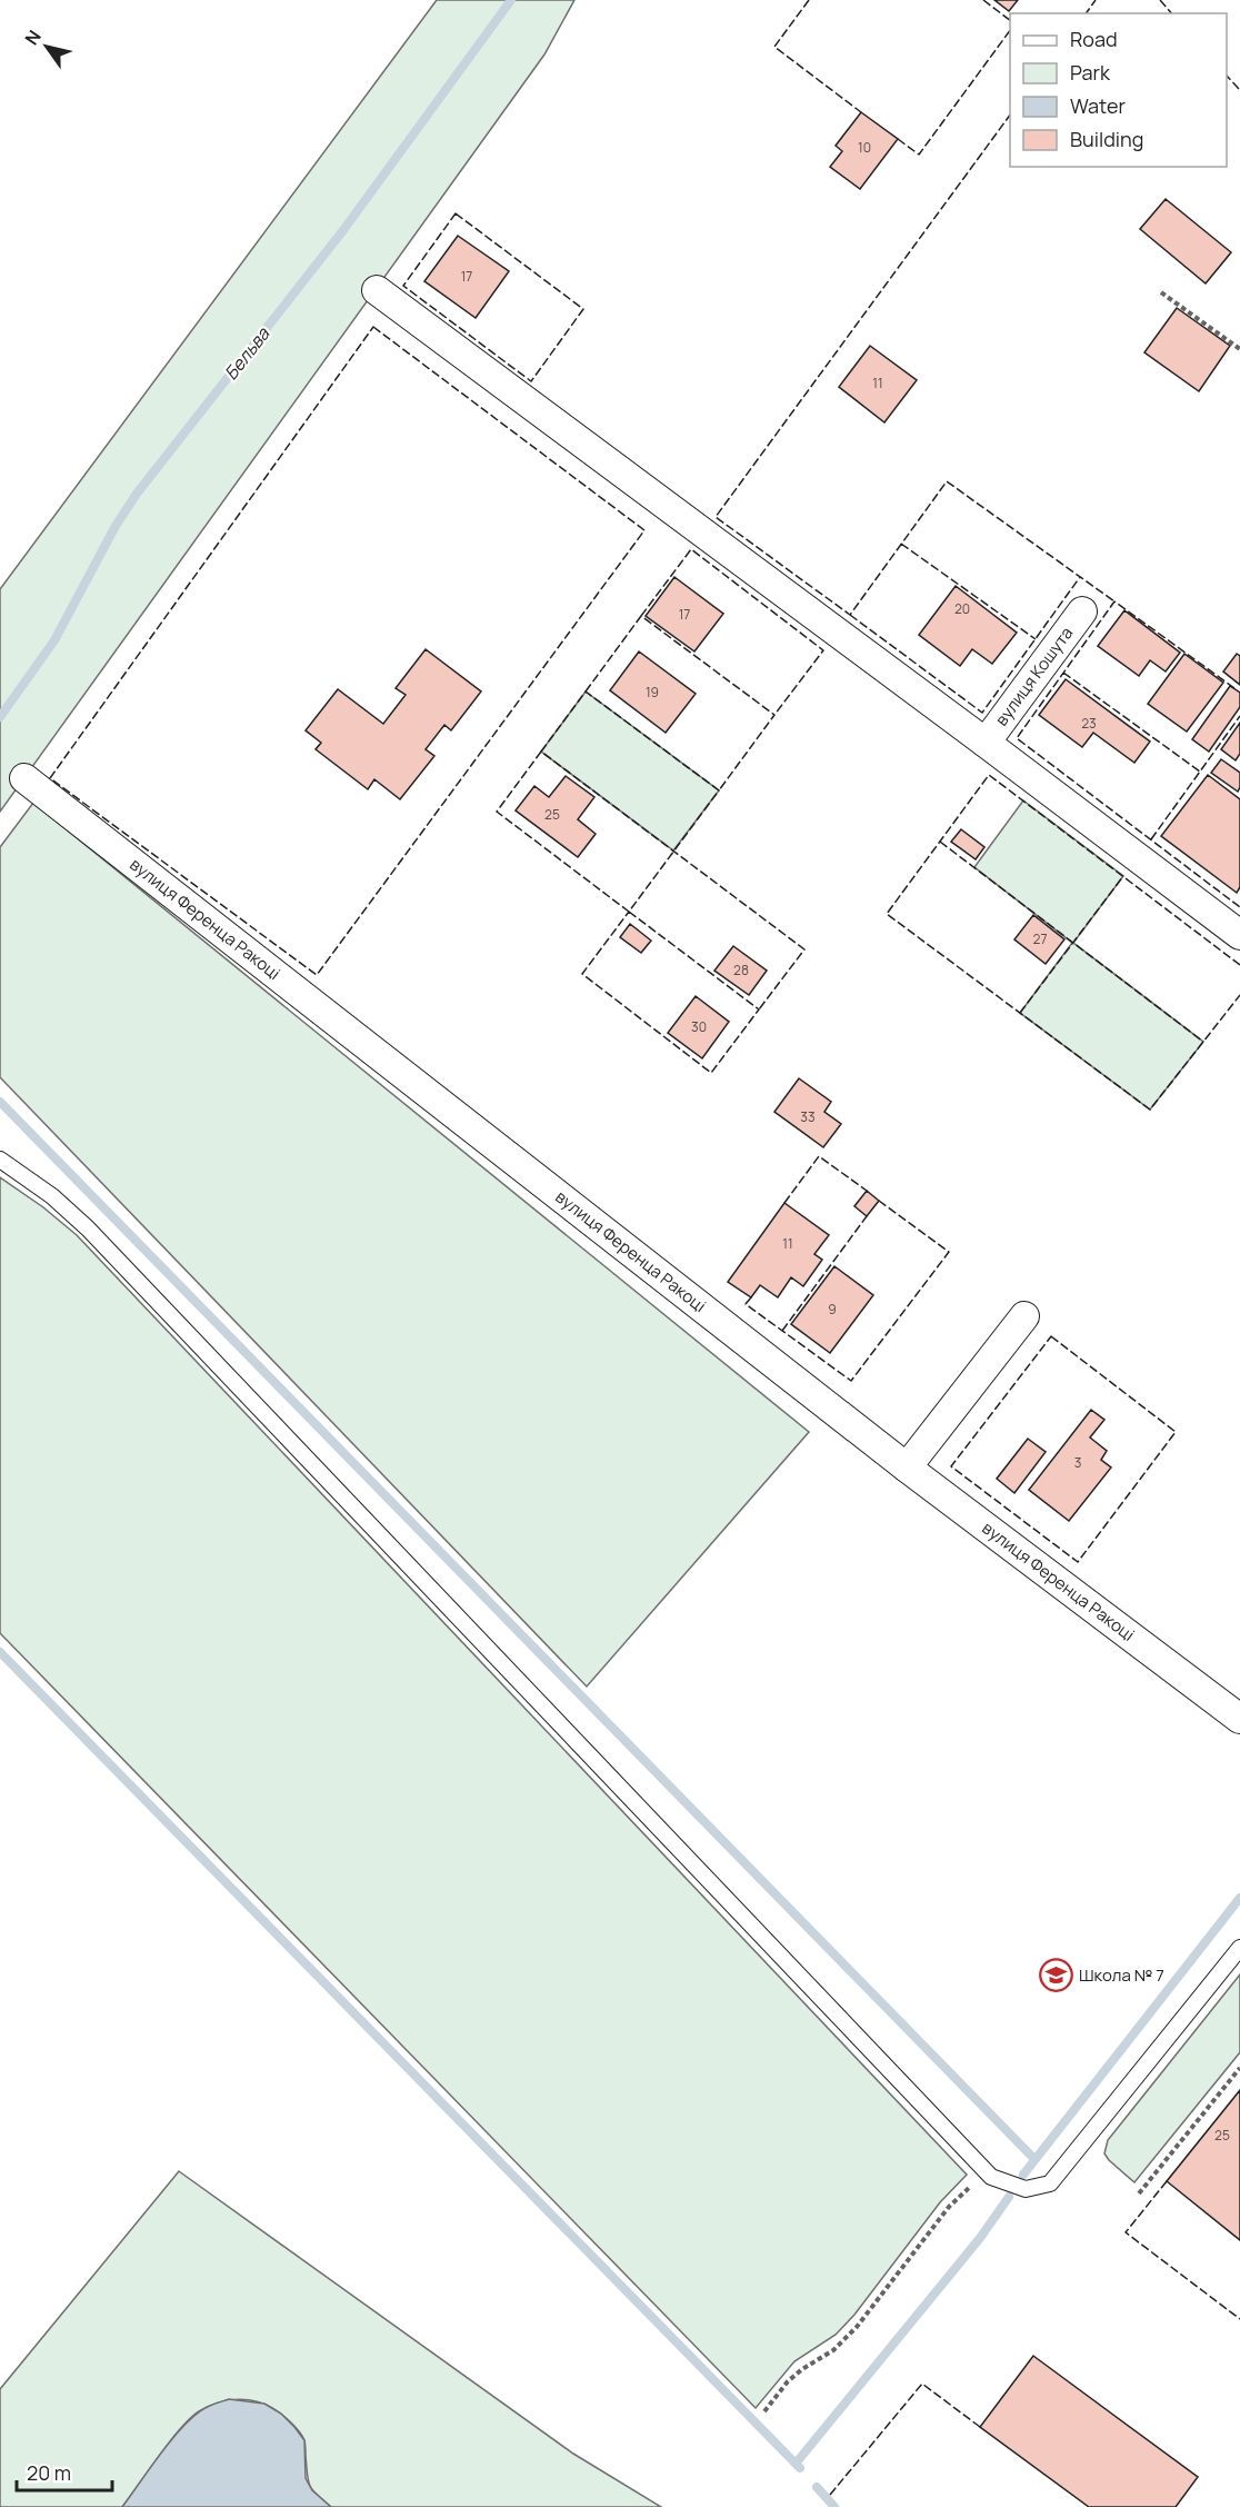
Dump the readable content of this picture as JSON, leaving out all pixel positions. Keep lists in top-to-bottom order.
{
  "streets": {
    "street": ["вулиця Кошута", "вулиця Ференца Ракоці"]
  },
  "water": ["Бельва"],
  "places": {
    "school or university": ["Школа № 7"]
  },
  "house_numbers": [
    "10",
    "17",
    "11",
    "20",
    "17",
    "19",
    "23",
    "25",
    "27",
    "28",
    "30",
    "33",
    "11",
    "9",
    "3",
    "25"
  ],
  "legend": [
    "Road",
    "Park",
    "Water",
    "Building"
  ],
  "scale_bar": "20 m",
  "north": "top left"
}
